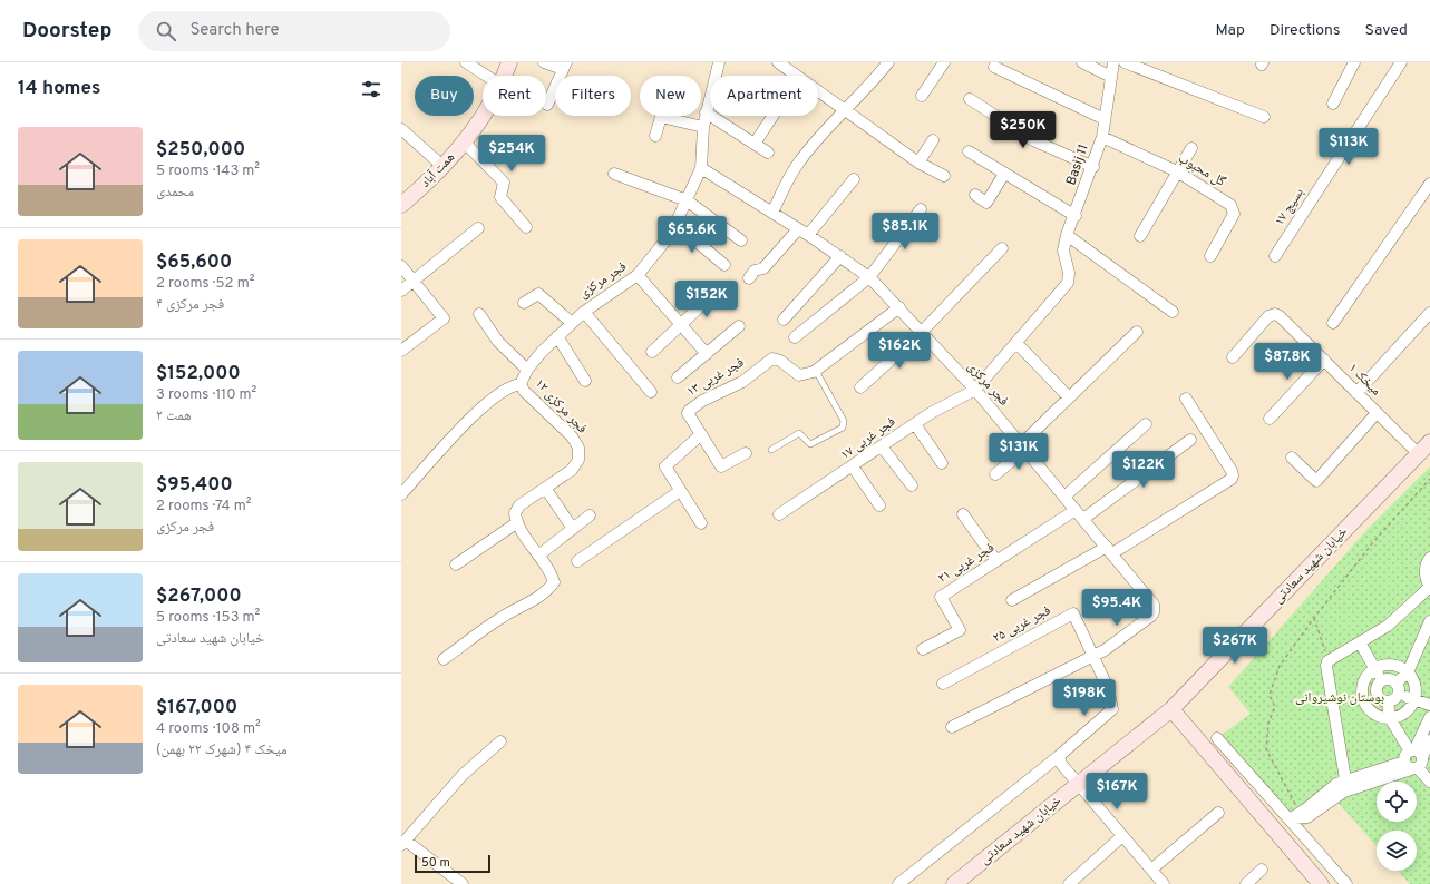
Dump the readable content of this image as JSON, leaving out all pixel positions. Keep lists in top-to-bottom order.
{
  "streets": {
    "main road": ["همت آباد", "خیابان شهید سعادتی"],
    "street": [
      "Basij 11",
      "گل محبوب",
      "بسیج ۱۷",
      "فجر مرکزی",
      "فجر غربی ۱۳",
      "میخک ۱",
      "فجر مرکزی ۱۲",
      "فجر غربی ۱۷",
      "فجر غربی ۲۱",
      "فجر غربی ۲۵"
    ]
  },
  "crossings": [
    ["Basij 11", "گل محبوب"],
    ["Basij 11", "فجر غربی ۱۷"],
    ["فجر مرکزی", "فجر مرکزی ۱۲"],
    ["فجر مرکزی", "فجر غربی ۱۷"],
    ["فجر مرکزی", "فجر غربی ۲۱"],
    ["فجر مرکزی", "فجر غربی ۲۵"],
    ["میخک ۱", "خیابان شهید سعادتی"]
  ],
  "parks": ["بوستان نوشیروانی"],
  "scale_bar": "50 m",
  "page": {
    "header": "Doorstep",
    "search": "Search here",
    "nav": ["Map", "Directions", "Saved"],
    "heading": "14 homes",
    "chip": [
      "Buy",
      "Rent",
      "Filters",
      "New",
      "Apartment"
    ],
    "price": [
      "$250K",
      "$113K",
      "$254K",
      "$85.1K",
      "$65.6K",
      "$152K",
      "$162K",
      "$87.8K",
      "$131K",
      "$122K",
      "$95.4K",
      "$267K",
      "$198K",
      "$167K"
    ],
    "list": [
      {
        "name": "$250,000",
        "note": "5 rooms · 143 m² · محمدی"
      },
      {
        "name": "$65,600",
        "note": "2 rooms · 52 m² · فجر مرکزی ۴"
      },
      {
        "name": "$152,000",
        "note": "3 rooms · 110 m² · همت ۲"
      },
      {
        "name": "$95,400",
        "note": "2 rooms · 74 m² · فجر مرکزی"
      },
      {
        "name": "$267,000",
        "note": "5 rooms · 153 m² · خیابان شهید سعادتی"
      },
      {
        "name": "$167,000",
        "note": "4 rooms · 108 m² · (شهرک ۲۲ بهمن) میخک ۴"
      }
    ],
    "scale": "50 m"
  }
}
